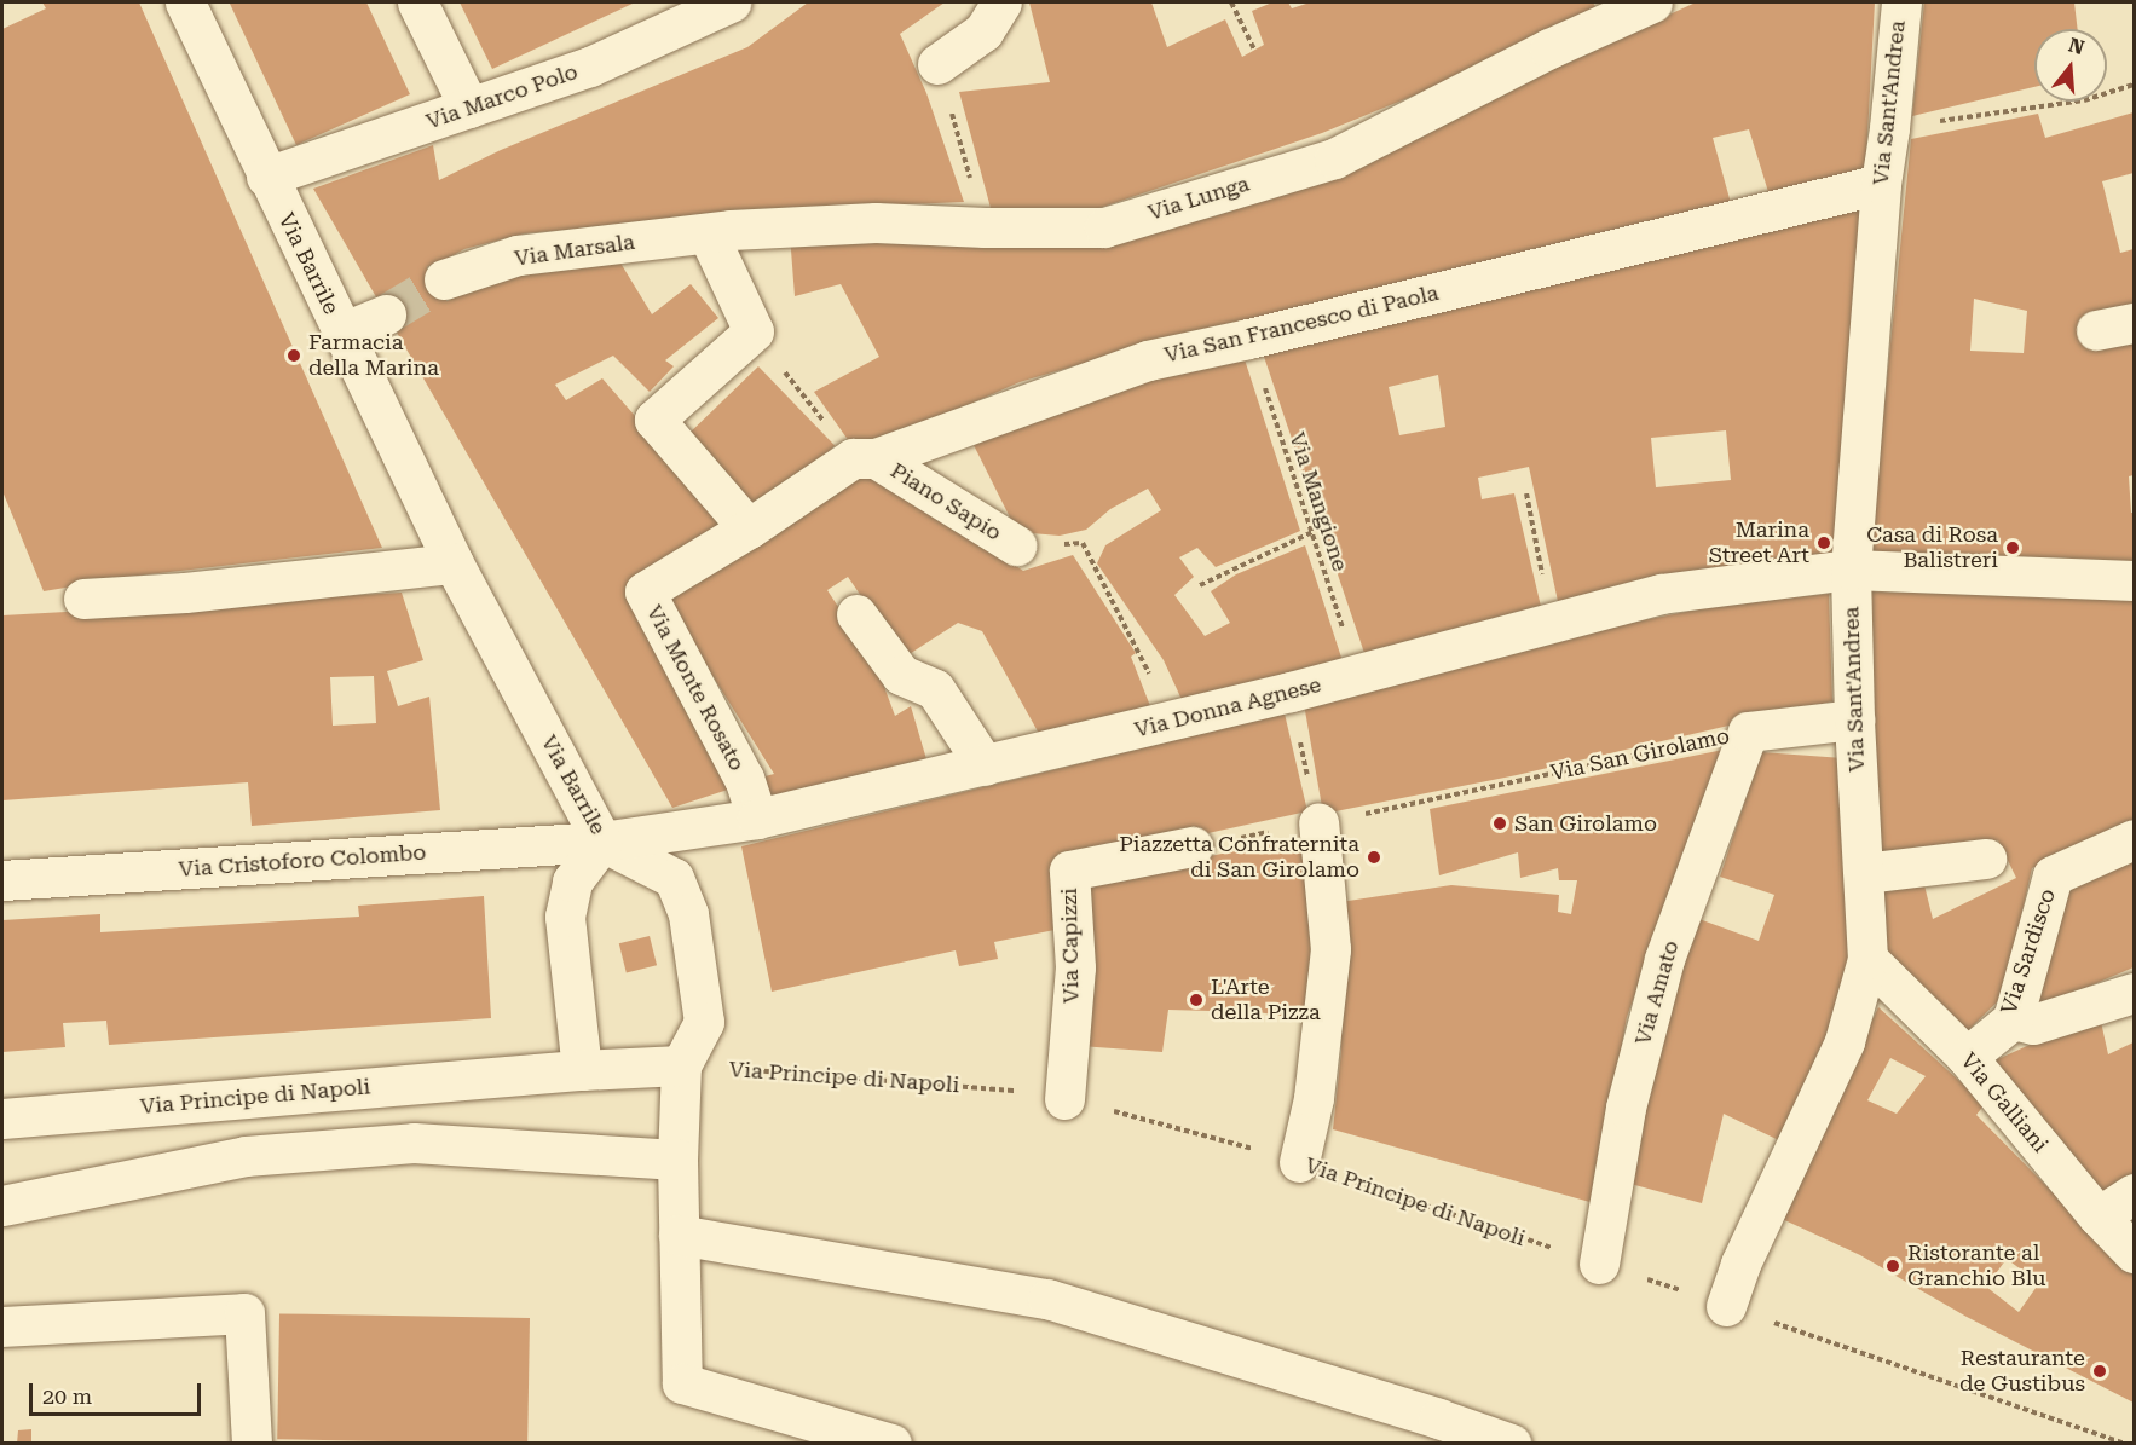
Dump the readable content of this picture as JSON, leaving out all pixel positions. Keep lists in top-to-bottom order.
{
  "streets": {
    "street": [
      "Via Marco Polo",
      "Via Sant'Andrea",
      "Via Lunga",
      "Via Marsala",
      "Via Barrile",
      "Via San Francesco di Paola",
      "Piano Sapio",
      "Via Monte Rosato",
      "Via Donna Agnese",
      "Via San Girolamo",
      "Via Cristoforo Colombo",
      "Via Capizzi",
      "Via Sardisco",
      "Via Amato",
      "Via Principe di Napoli",
      "Via Galliani"
    ],
    "path": ["Via Mangione"]
  },
  "crossings": [
    ["Via Marco Polo", "Via Barrile"],
    ["Via Sant'Andrea", "Via San Francesco di Paola"],
    ["Via Sant'Andrea", "Via Donna Agnese"],
    ["Via Sant'Andrea", "Via San Girolamo"],
    ["Via Sant'Andrea", "Via Principe di Napoli"],
    ["Via Sant'Andrea", "Via Galliani"],
    ["Via Lunga", "Via Marsala"],
    ["Via Barrile", "Via Donna Agnese"],
    ["Via Barrile", "Via Cristoforo Colombo"],
    ["Via Barrile", "Via Principe di Napoli"],
    ["Via San Francesco di Paola", "Piano Sapio"],
    ["Via San Francesco di Paola", "Via Mangione"],
    ["Via San Francesco di Paola", "Via Monte Rosato"],
    ["Via Mangione", "Via Donna Agnese"],
    ["Via Monte Rosato", "Via Donna Agnese"],
    ["Via Donna Agnese", "Via Cristoforo Colombo"],
    ["Via San Girolamo", "Via Amato"],
    ["Via Capizzi", "Via Principe di Napoli"],
    ["Via Sardisco", "Via Galliani"],
    ["Via Amato", "Via Principe di Napoli"]
  ],
  "places": [
    "Farmacia della Marina",
    "Marina Street Art",
    "Casa di Rosa Balistreri",
    "San Girolamo",
    "Piazzetta Confraternita di San Girolamo",
    "L'Arte della Pizza",
    "Ristorante al Granchio Blu",
    "Restaurante de Gustibus"
  ],
  "scale_bar": "20 m",
  "north": "top"
}
